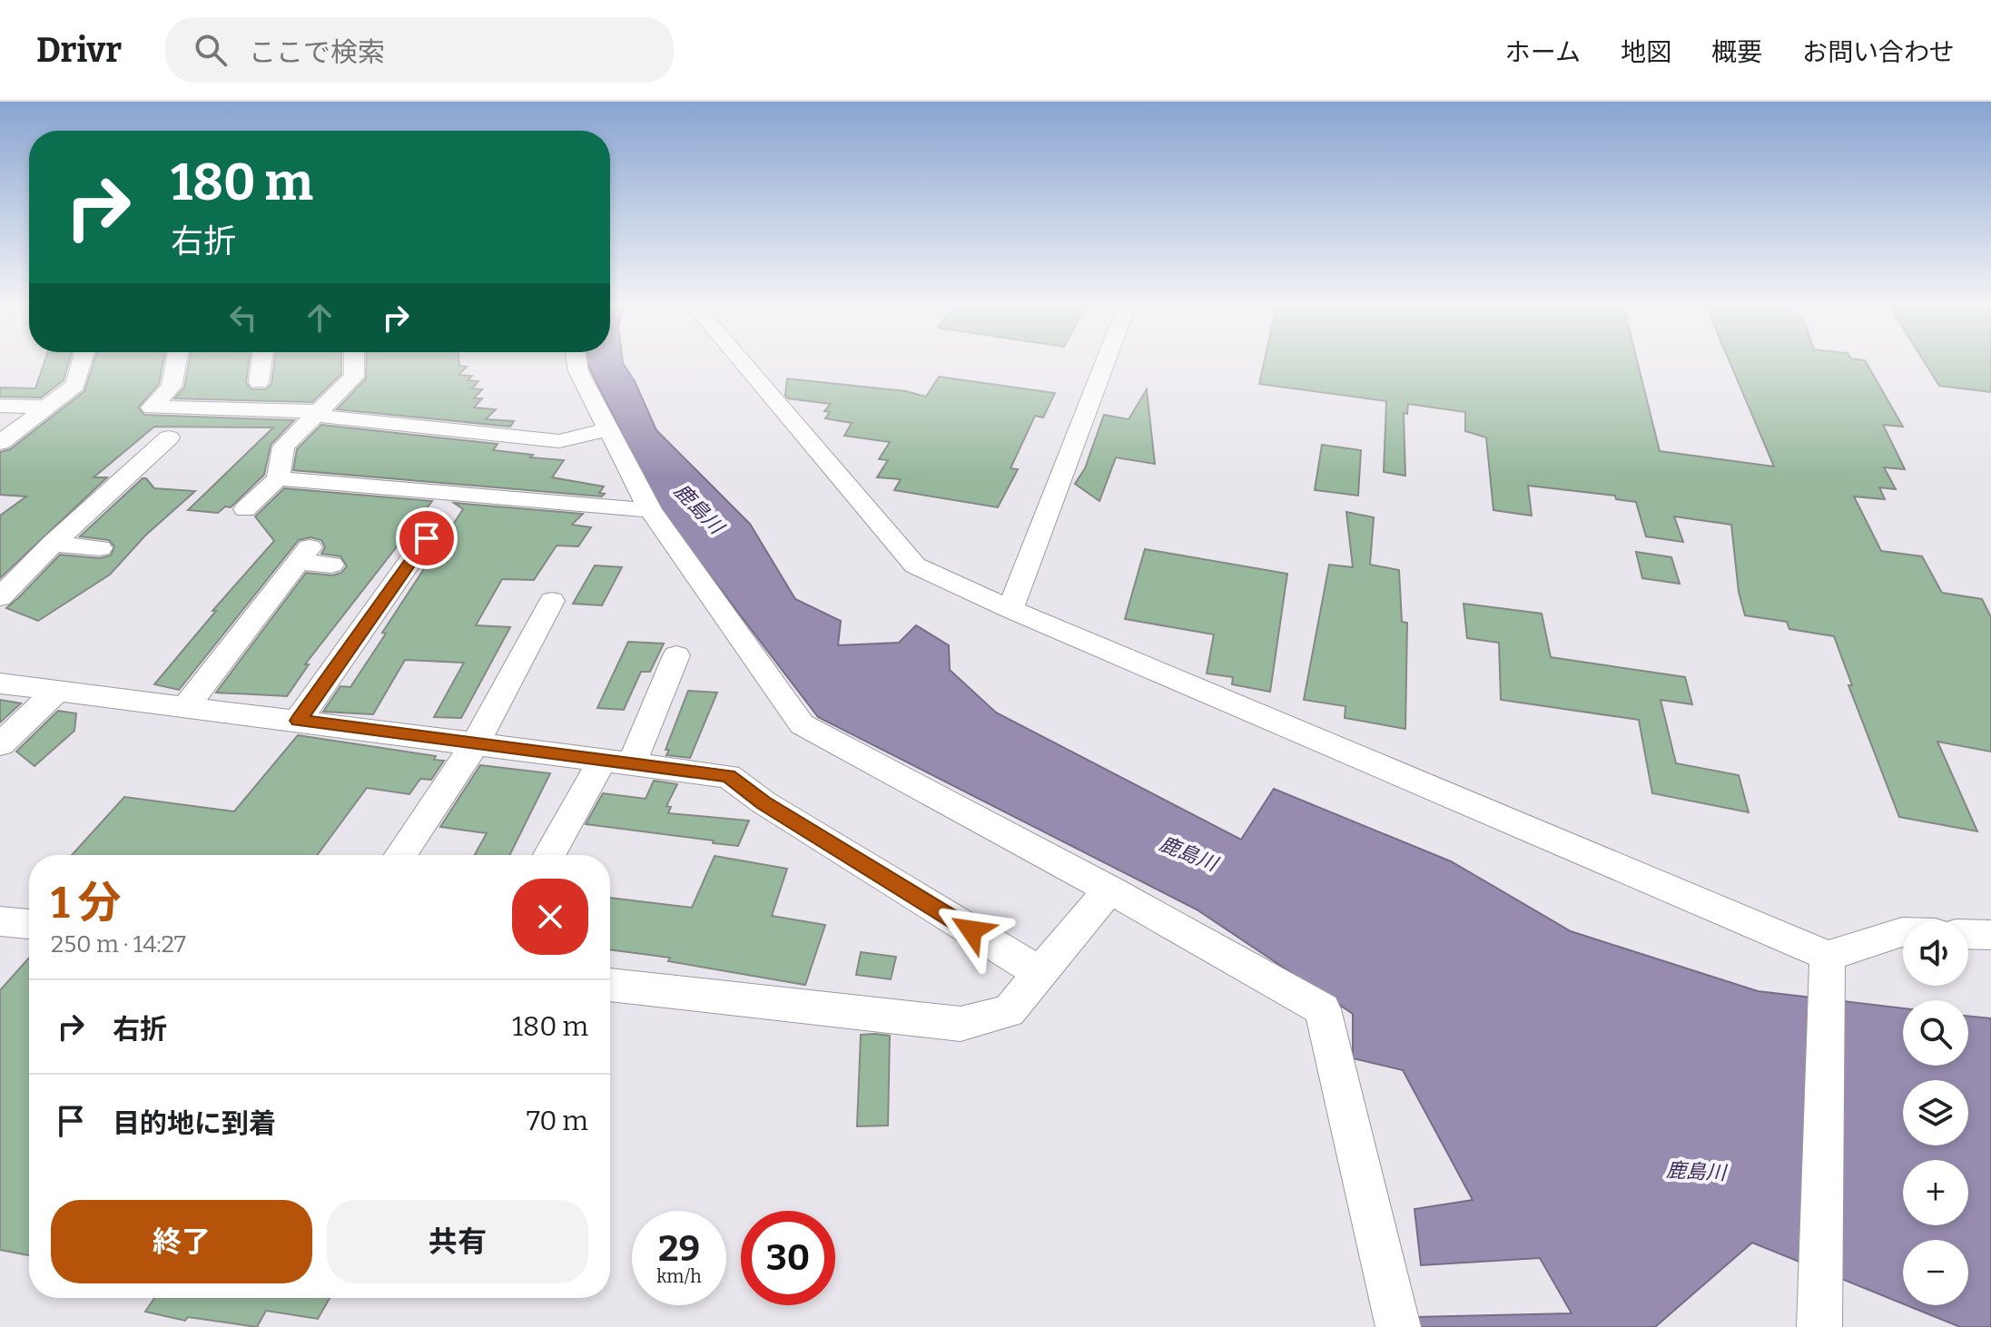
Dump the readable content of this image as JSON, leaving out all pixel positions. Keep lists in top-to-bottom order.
{
  "water": ["鹿島川"],
  "page": {
    "header": "Drivr",
    "search": "ここで検索",
    "nav": [
      "ホーム",
      "地図",
      "概要",
      "お問い合わせ"
    ],
    "turn": ["180 m", "右折"],
    "heading": ["1 分", "250 m · 14:27"],
    "map_buttons": ["+", "−"],
    "list": [
      {
        "name": "右折",
        "value": "180 m"
      },
      {
        "name": "目的地に到着",
        "value": "70 m"
      }
    ],
    "buttons": ["終了", "共有"],
    "speed": "29 km/h",
    "limit": "30"
  }
}
